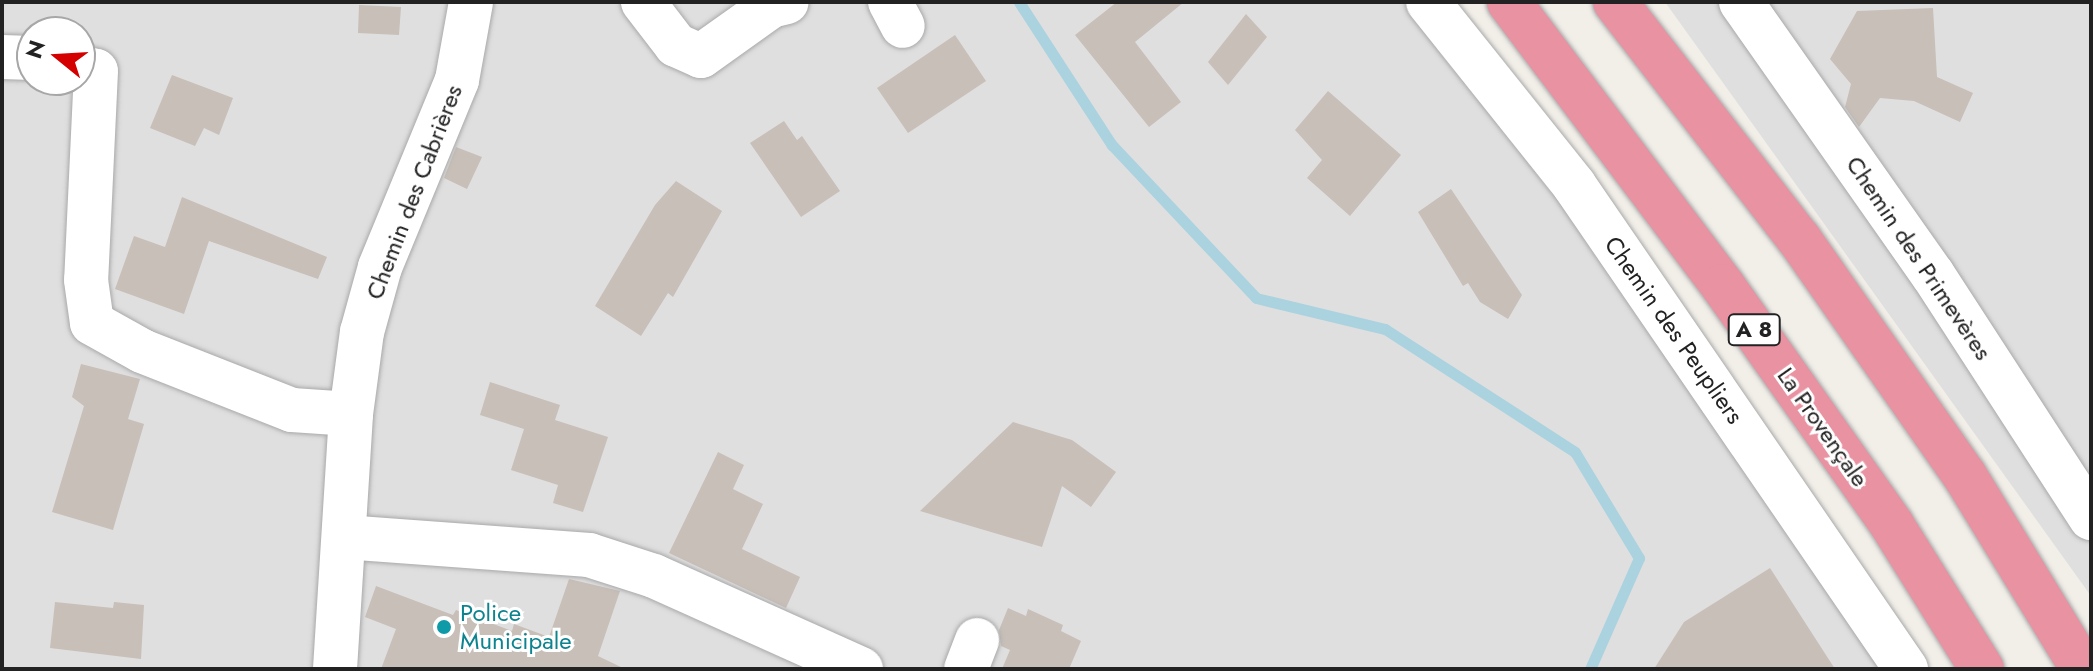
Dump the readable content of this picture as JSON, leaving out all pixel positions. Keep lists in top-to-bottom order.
{
  "streets": {
    "highway": ["A 8", "La Provençale"],
    "street": ["Chemin des Cabrières", "Chemin des Primevères", "Chemin des Peupliers"]
  },
  "places": ["Police Municipale"],
  "north": "left"
}
